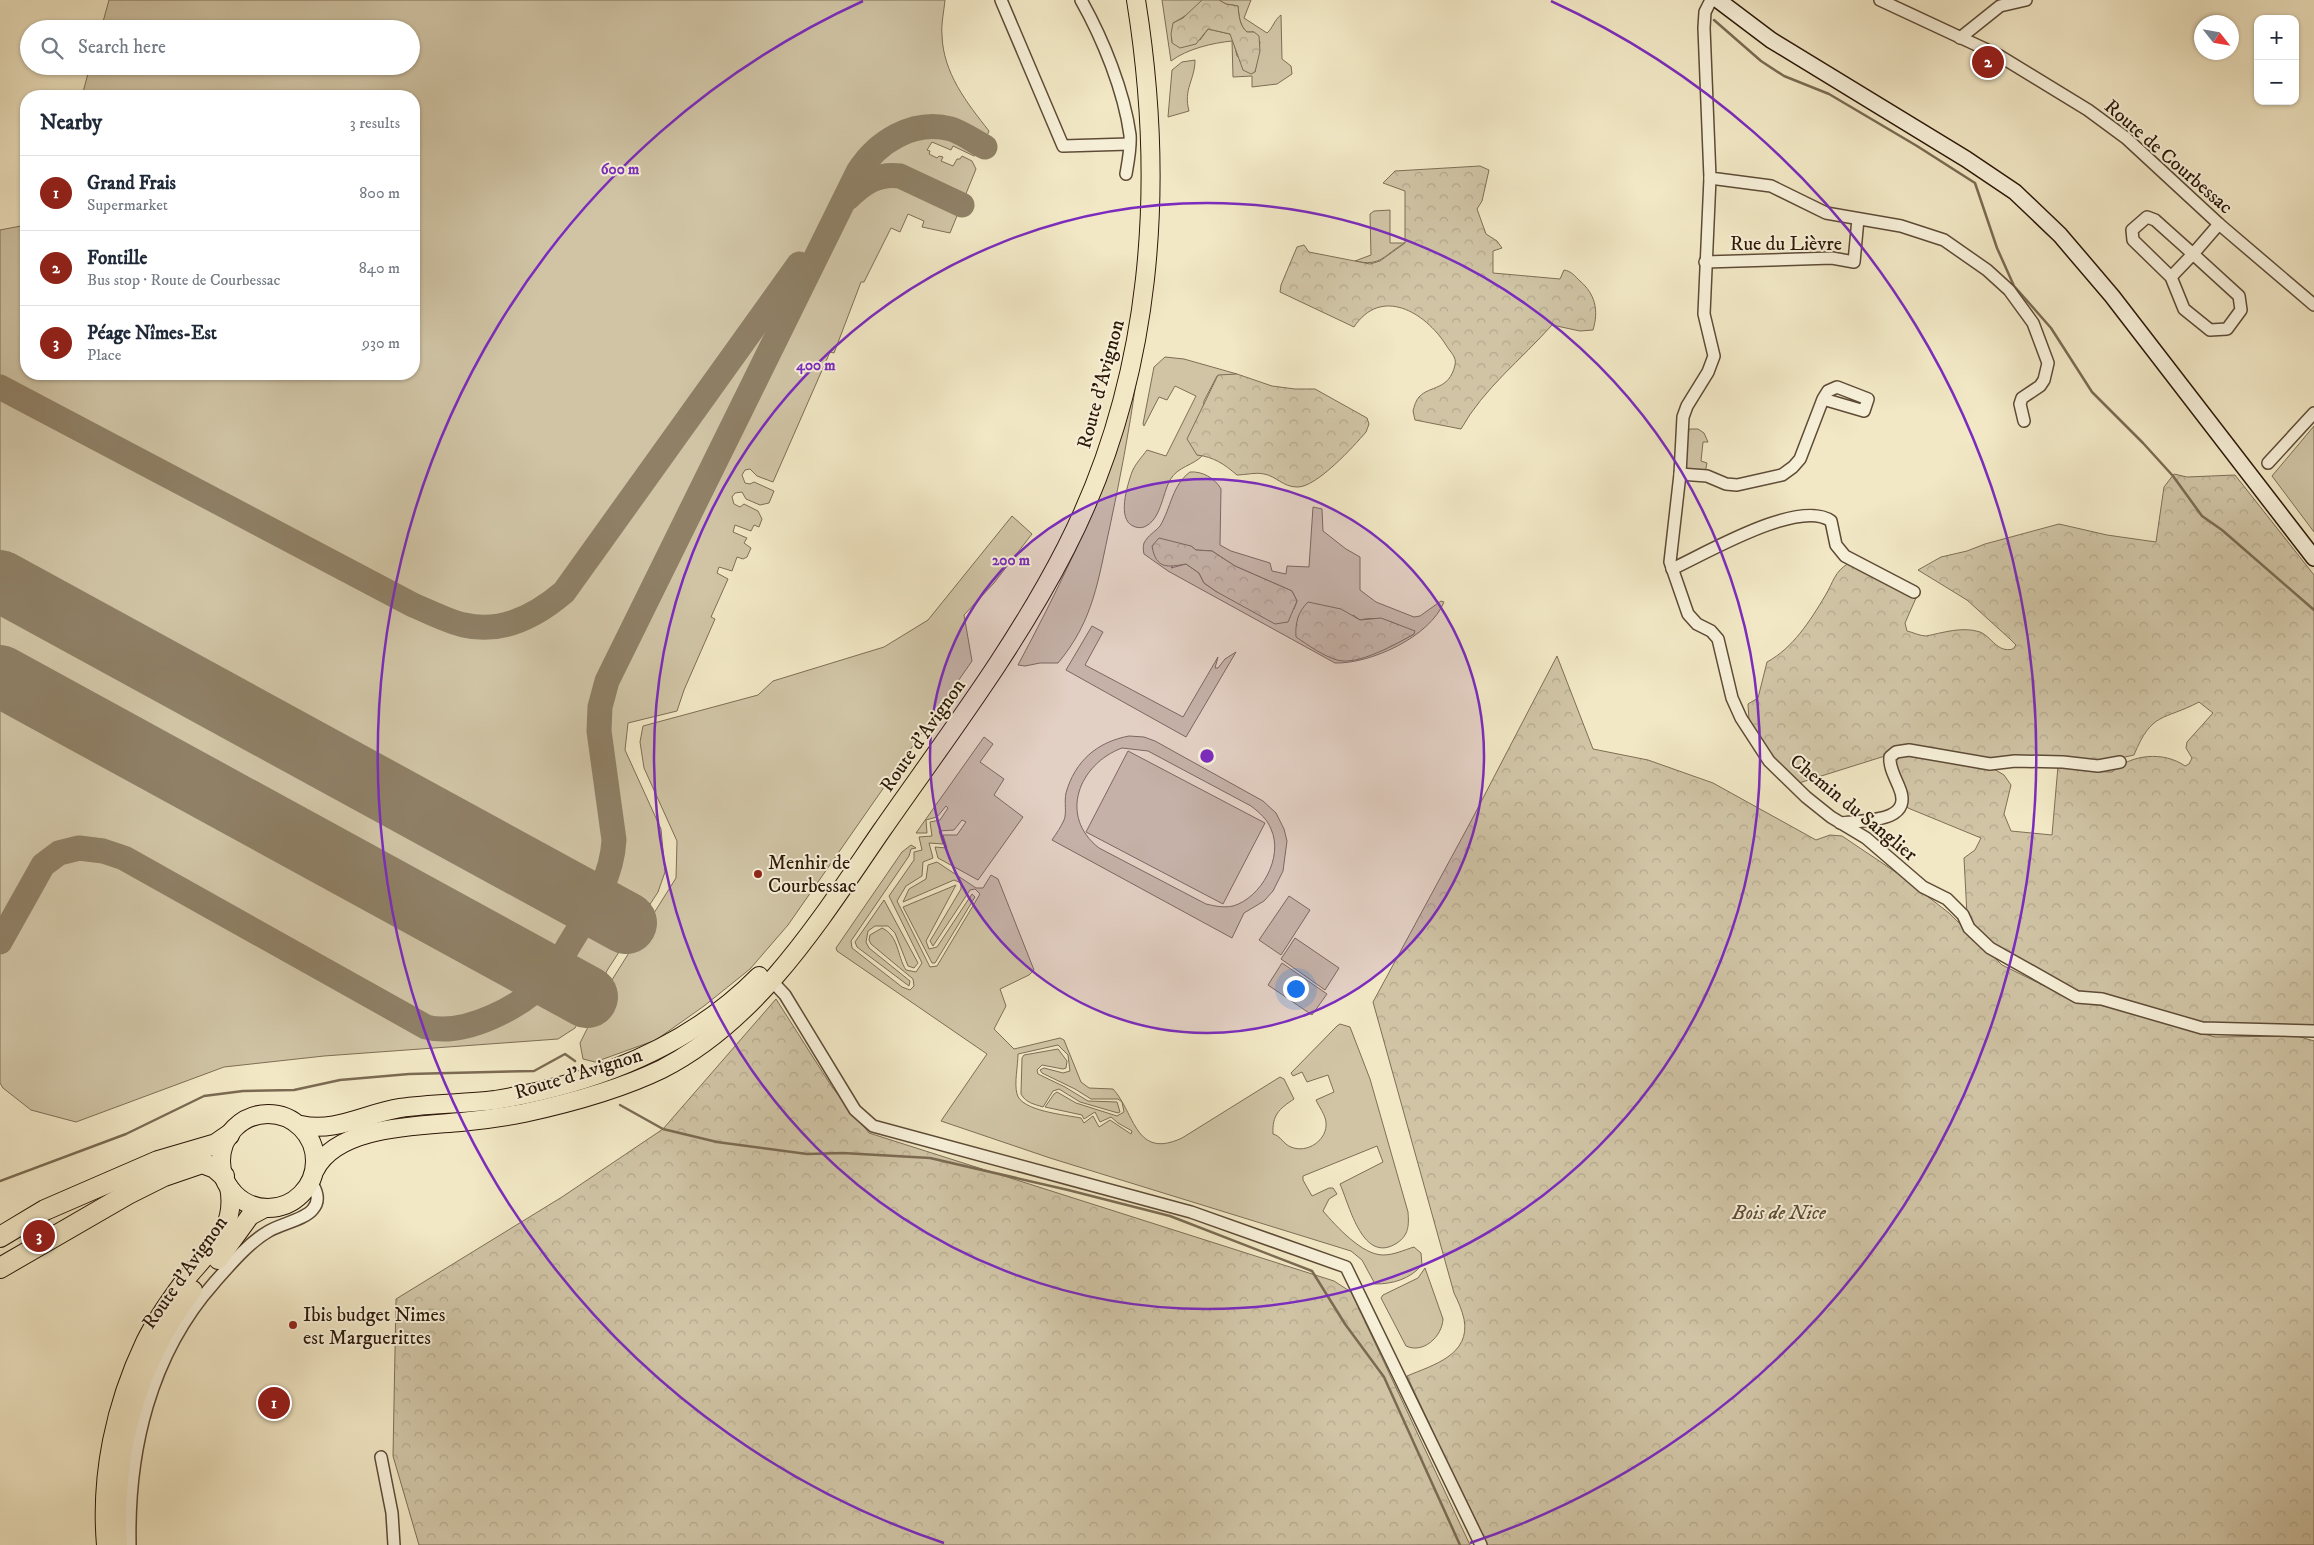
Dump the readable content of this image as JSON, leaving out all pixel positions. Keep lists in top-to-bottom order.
{
  "streets": {
    "main road": ["Route d'Avignon"],
    "street": ["Route de Courbessac", "Rue du Lièvre", "Chemin du Sanglier"]
  },
  "crossings": [
    ["Rue du Lièvre", "Chemin du Sanglier"]
  ],
  "parks": ["Bois de Nice"],
  "places": ["Menhir de Courbessac", "Ibis budget Nimes est Marguerittes"],
  "north": "bottom right",
  "page": {
    "map_buttons": ["+", "−"],
    "search": "Search here",
    "pins": ["2", "3", "1"],
    "heading": ["Nearby", "3 results"],
    "list": [
      {
        "mark": "1",
        "name": "Grand Frais",
        "note": "Supermarket",
        "value": "800 m"
      },
      {
        "mark": "2",
        "name": "Fontille",
        "note": "Bus stop · Route de Courbessac",
        "value": "840 m"
      },
      {
        "mark": "3",
        "name": "Péage Nîmes-Est",
        "note": "Place",
        "value": "930 m"
      }
    ]
  },
  "rings": ["600 m", "400 m", "200 m"]
}
